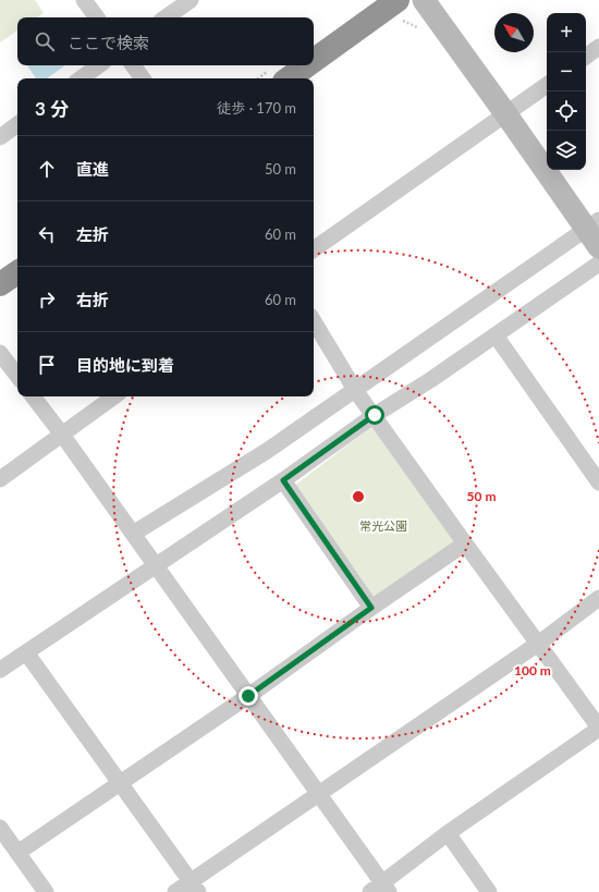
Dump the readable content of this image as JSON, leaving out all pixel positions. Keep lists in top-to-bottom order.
{
  "parks": ["常光公園"],
  "north": "top left",
  "page": {
    "map_buttons": ["+", "−"],
    "search": "ここで検索",
    "heading": ["3 分", "徒歩 · 170 m"],
    "list": [
      ["直進", "50 m"],
      ["左折", "60 m"],
      ["右折", "60 m"],
      "目的地に到着"
    ]
  },
  "rings": ["50 m", "100 m"]
}
